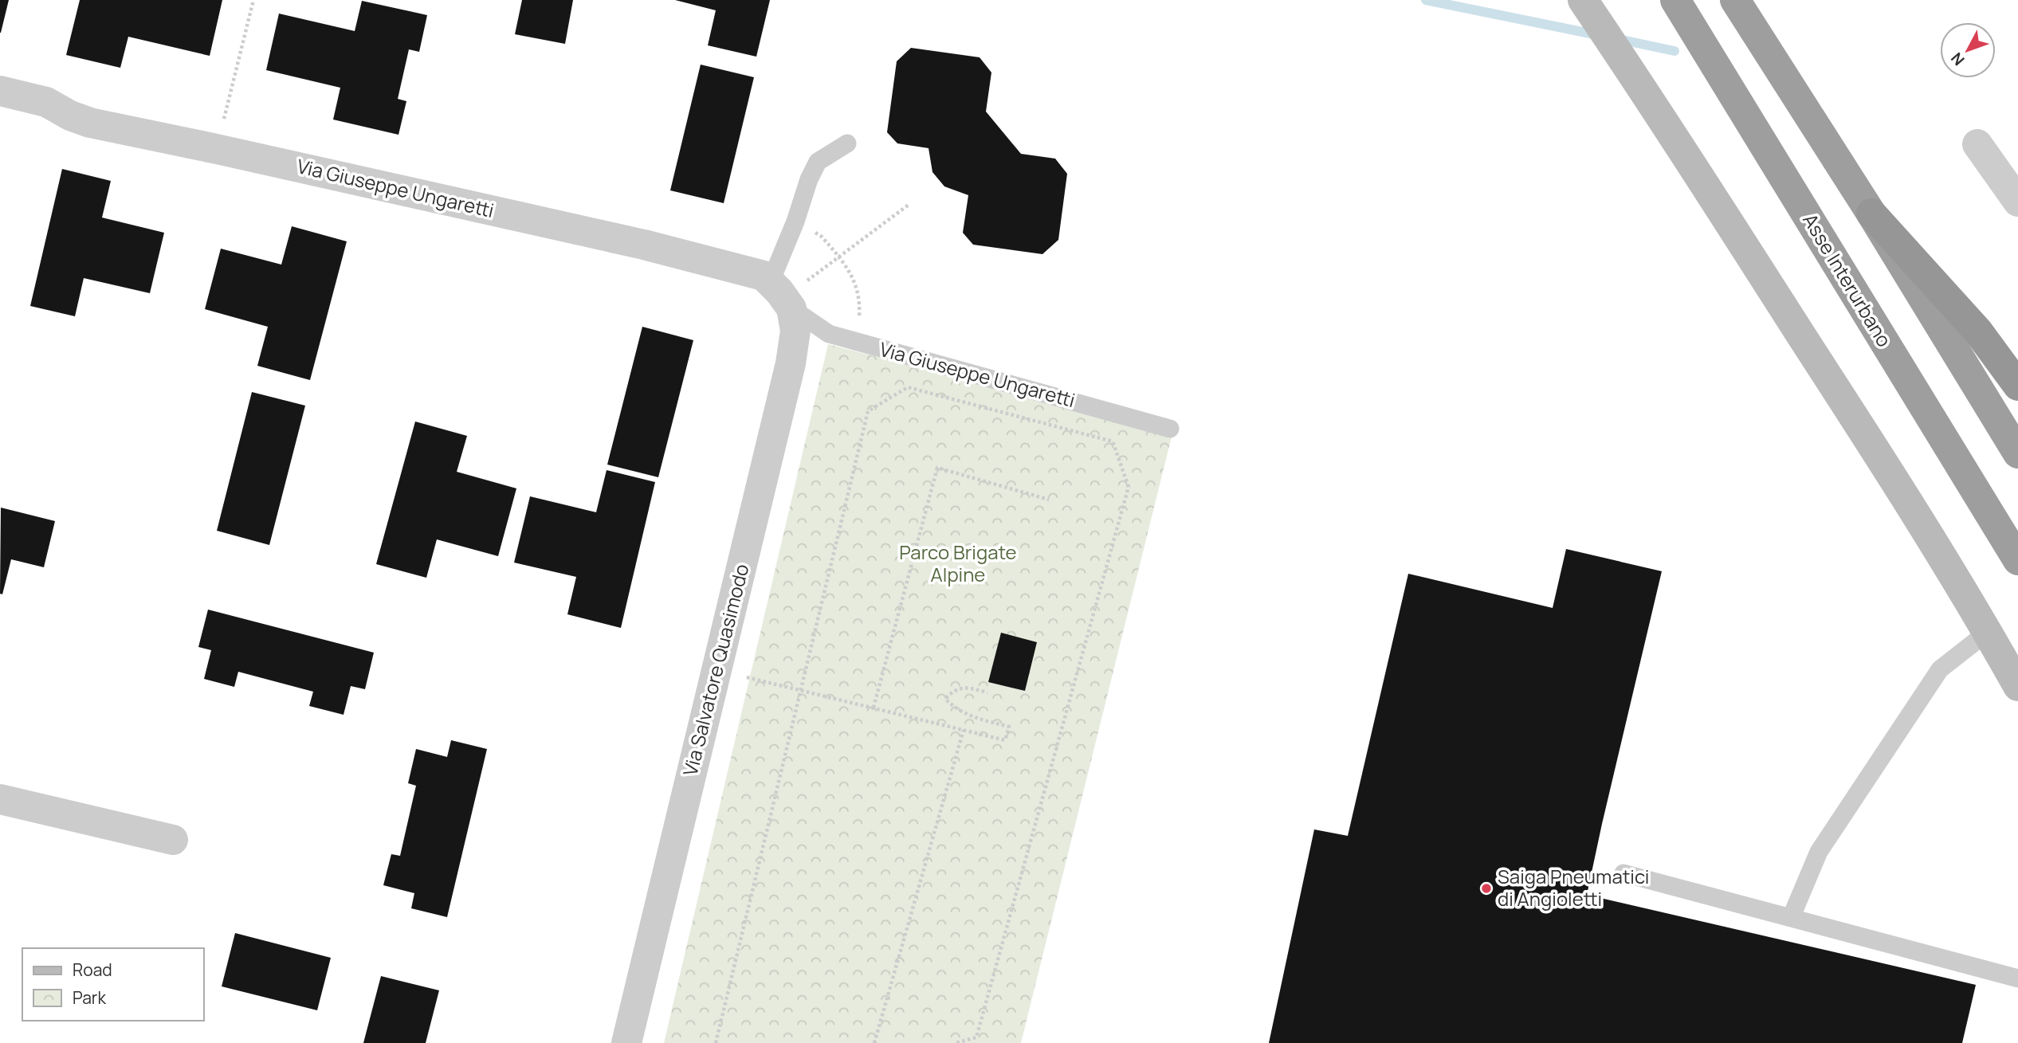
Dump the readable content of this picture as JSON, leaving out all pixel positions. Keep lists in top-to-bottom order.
{
  "streets": {
    "highway": ["Asse Interurbano"],
    "street": ["Via Giuseppe Ungaretti", "Via Salvatore Quasimodo"]
  },
  "crossings": [
    ["Via Giuseppe Ungaretti", "Via Salvatore Quasimodo"]
  ],
  "parks": ["Parco Brigate Alpine"],
  "places": ["Saiga Pneumatici di Angioletti"],
  "legend": ["Road", "Park"],
  "north": "bottom left"
}
